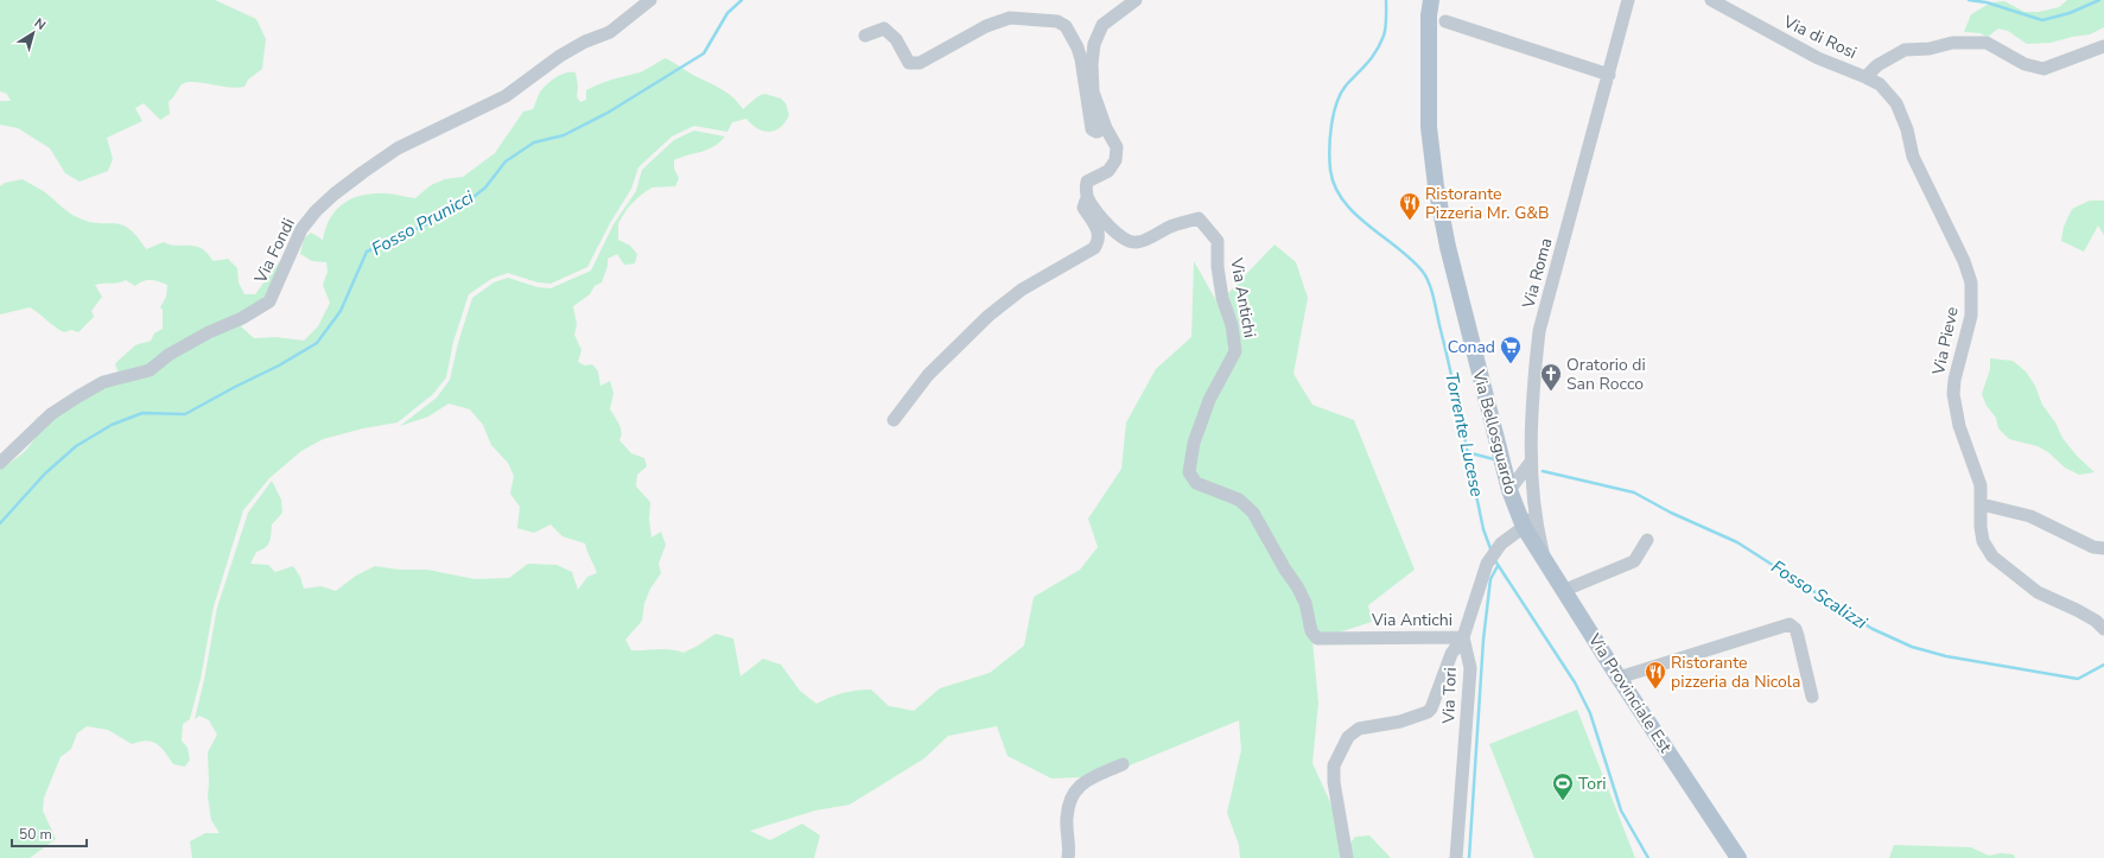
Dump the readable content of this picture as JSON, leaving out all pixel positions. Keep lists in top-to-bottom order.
{
  "streets": {
    "main road": ["Via Bellosguardo", "Via Provinciale Est"],
    "street": [
      "Via di Rosi",
      "Via Fondi",
      "Via Roma",
      "Via Antichi",
      "Via Pieve",
      "Via Tori"
    ]
  },
  "crossings": [
    ["Via di Rosi", "Via Pieve"],
    ["Via Roma", "Via Provinciale Est"],
    ["Via Antichi", "Via Tori"],
    ["Via Bellosguardo", "Via Provinciale Est"]
  ],
  "water": ["Fosso Prunicci", "Torrente Lucese", "Fosso Scalizzi"],
  "places": {
    "restaurant": ["Ristorante Pizzeria Mr. G&B", "Ristorante pizzeria da Nicola"],
    "supermarket": ["Conad"],
    "church": ["Oratorio di San Rocco"],
    "sports": ["Tori"]
  },
  "scale_bar": "50 m",
  "north": "top right"
}
